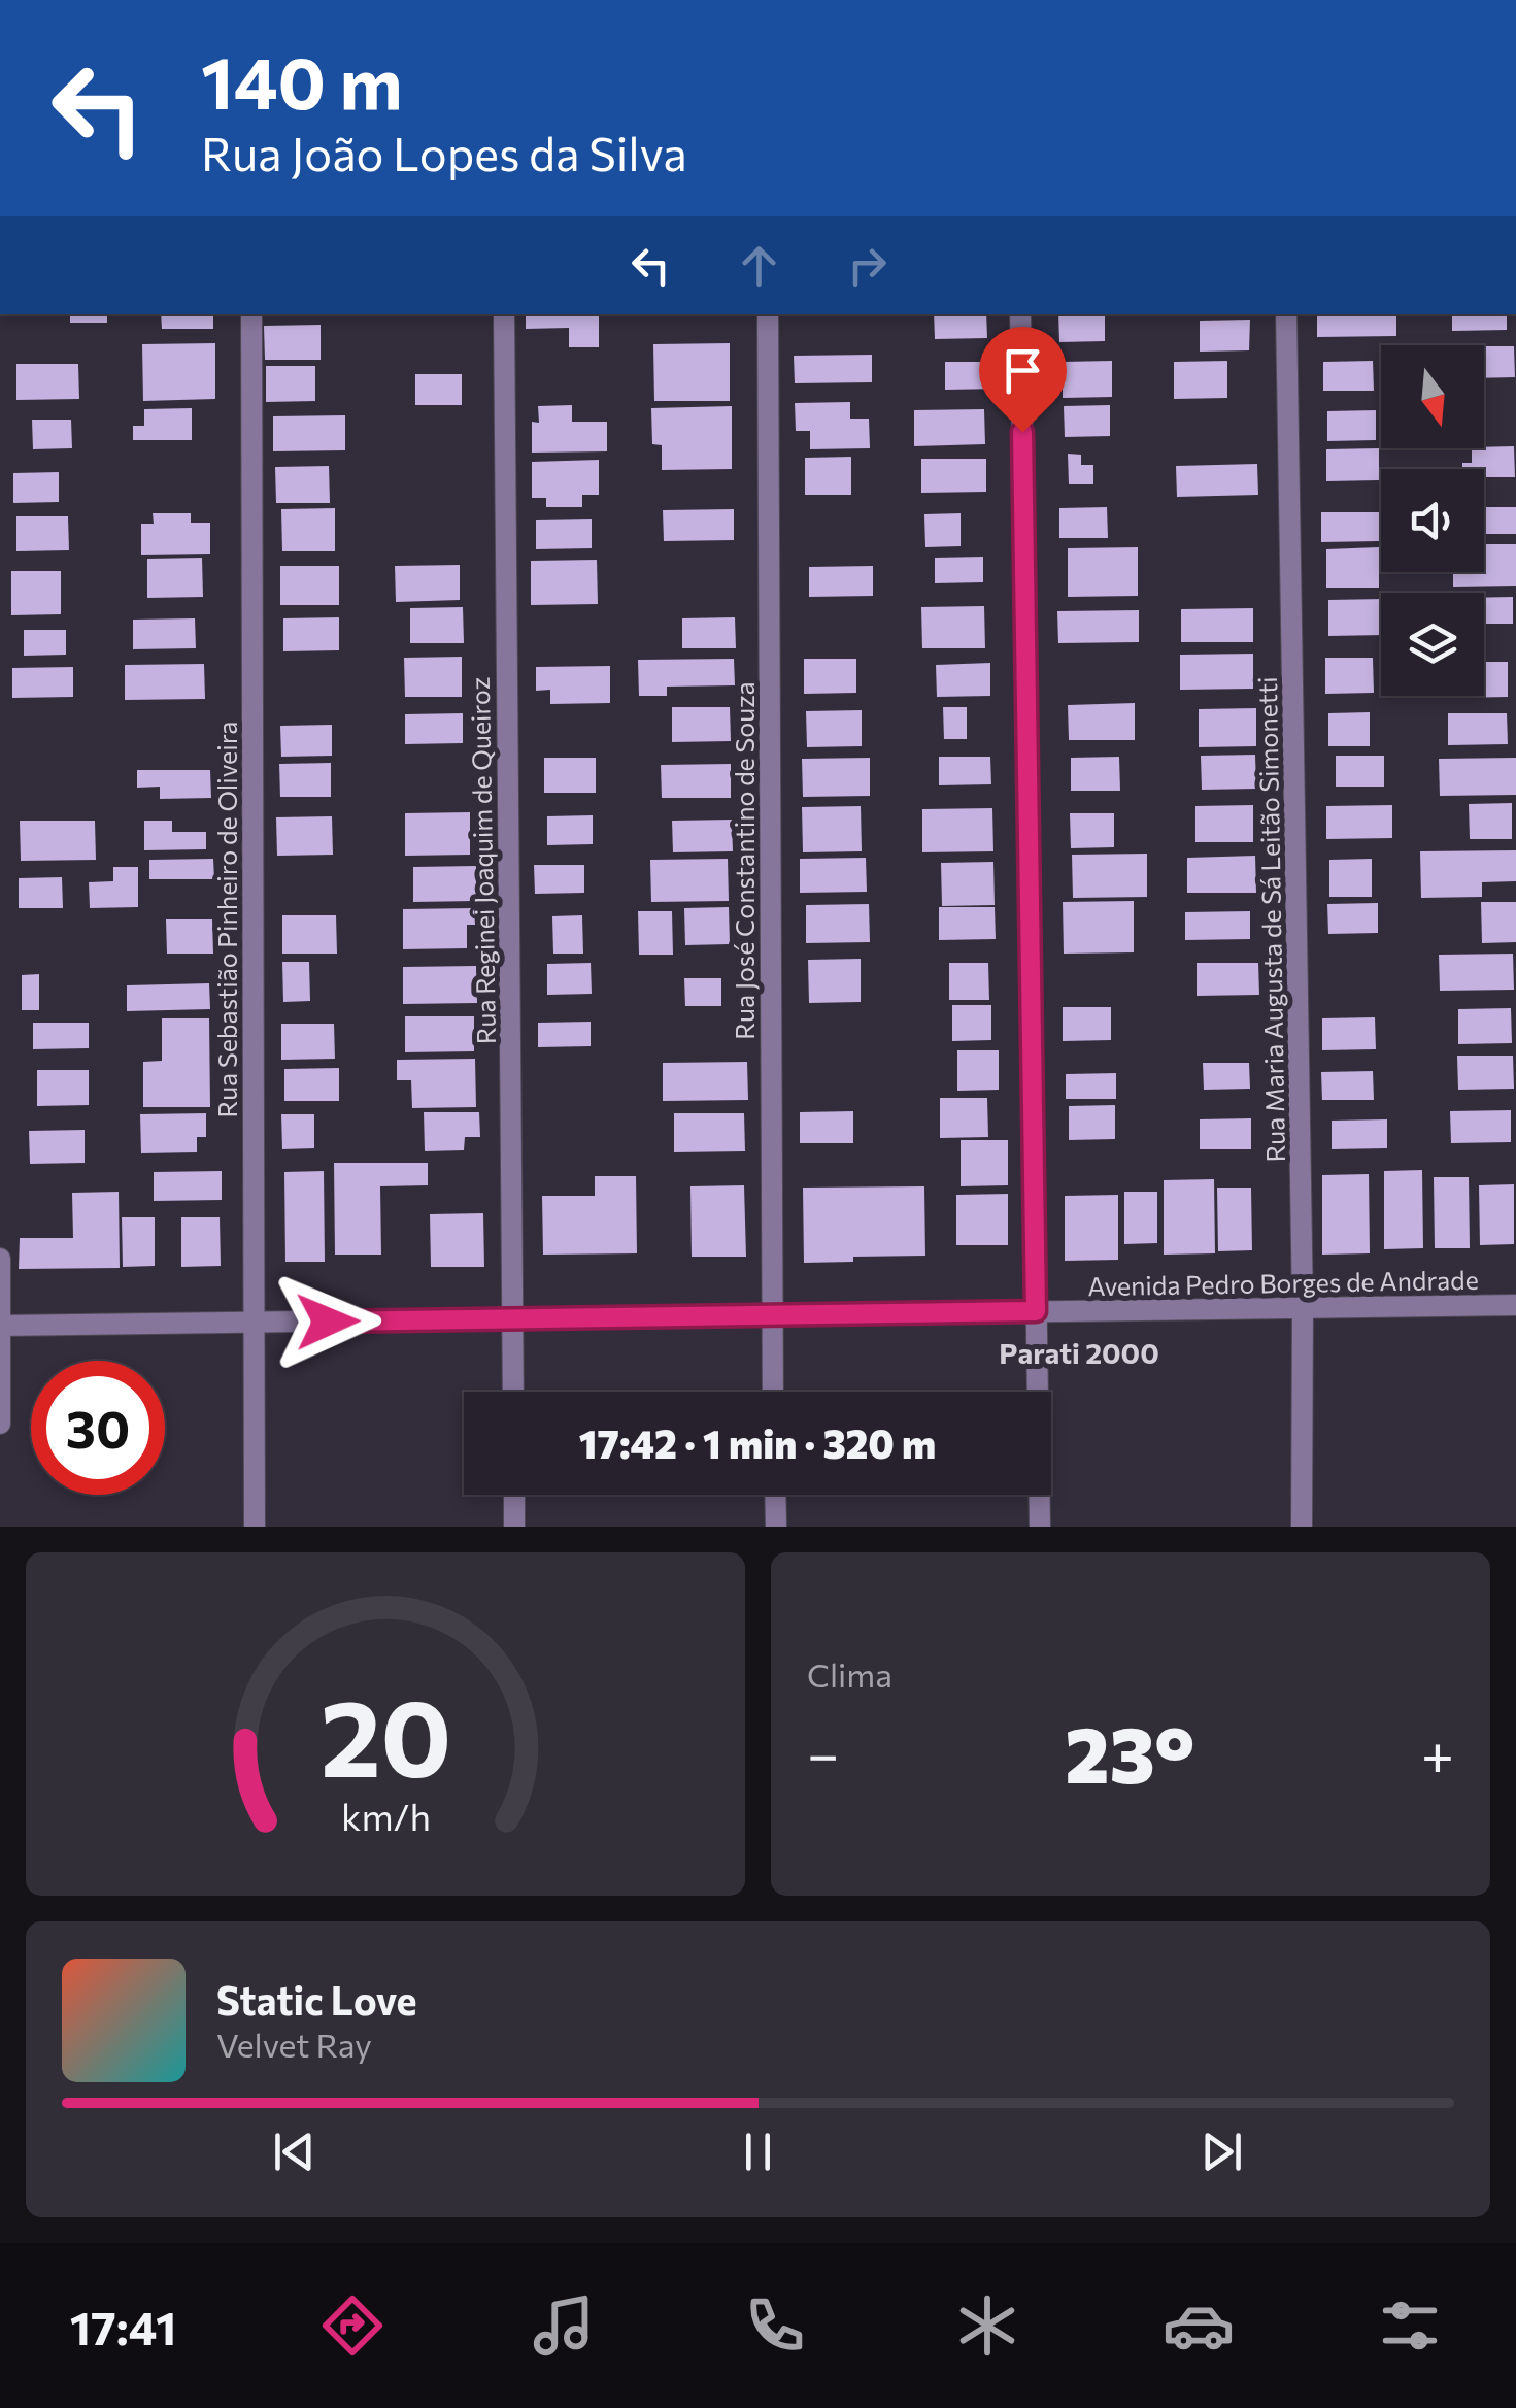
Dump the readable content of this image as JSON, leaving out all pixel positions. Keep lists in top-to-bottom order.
{
  "streets": {
    "street": [
      "Rua Reginei Joaquim de Queiroz",
      "Rua José Constantino de Souza",
      "Rua Sebastião Pinheiro de Oliveira",
      "Rua Maria Augusta de Sá Leitão Simonetti",
      "Avenida Pedro Borges de Andrade"
    ]
  },
  "crossings": [
    ["Rua Reginei Joaquim de Queiroz", "Avenida Pedro Borges de Andrade"],
    ["Rua José Constantino de Souza", "Avenida Pedro Borges de Andrade"],
    ["Rua Sebastião Pinheiro de Oliveira", "Avenida Pedro Borges de Andrade"],
    ["Rua Maria Augusta de Sá Leitão Simonetti", "Avenida Pedro Borges de Andrade"]
  ],
  "districts": ["Parati 2000"],
  "north": "bottom",
  "page": {
    "turn": ["140 m", "Rua João Lopes da Silva"],
    "limit": "30",
    "trip": "17:42 · 1 min · 320 m",
    "tile": "Clima",
    "heat": ["−", "23°", "+"],
    "song": ["Static Love", "Velvet Ray"],
    "tabs": "17:41",
    "gauge": ["20", "km/h"]
  }
}
